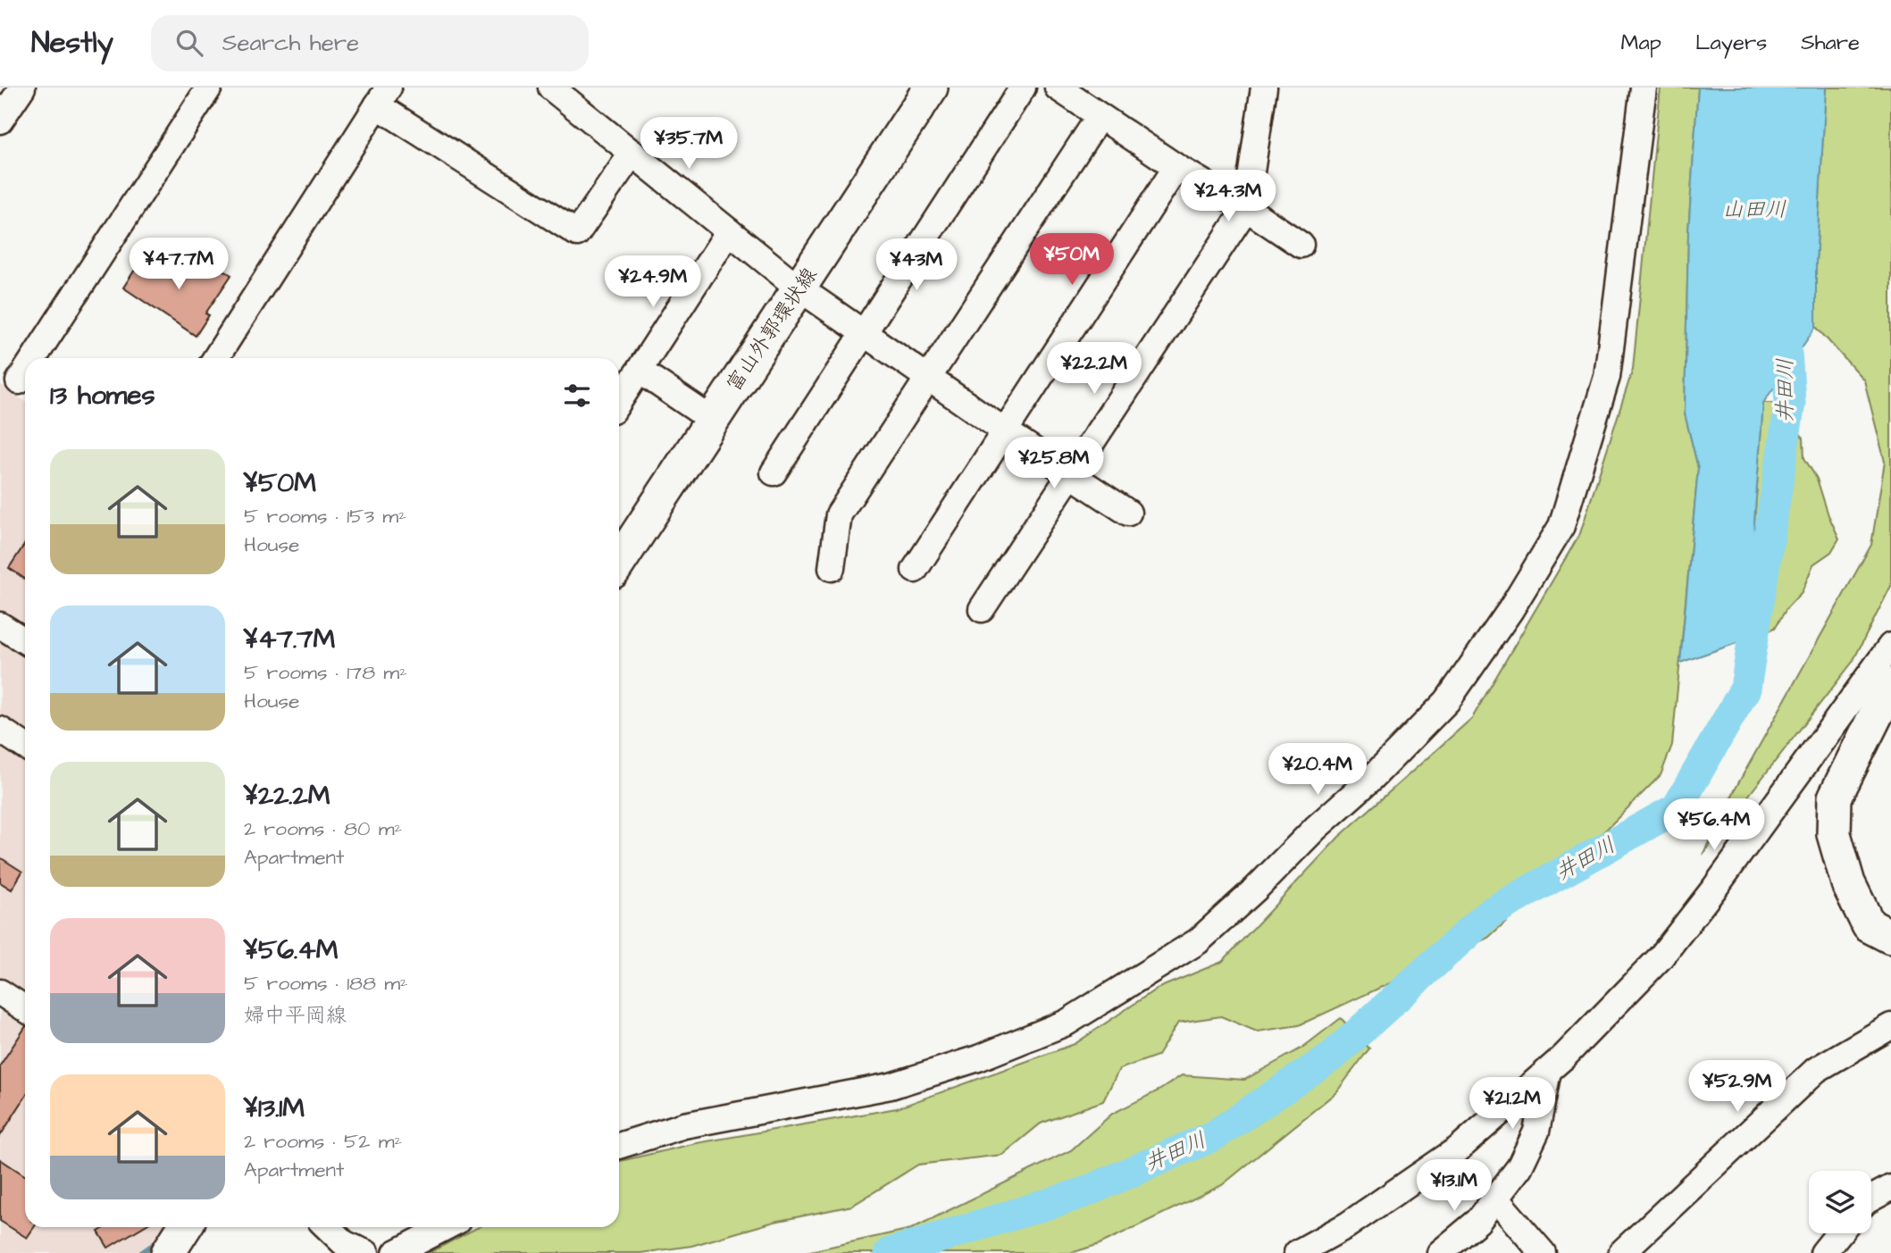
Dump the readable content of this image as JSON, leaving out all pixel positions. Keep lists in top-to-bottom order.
{
  "streets": {
    "main road": ["富山外郭環状線"]
  },
  "water": ["山田川", "井田川"],
  "page": {
    "header": "Nestly",
    "search": "Search here",
    "nav": ["Map", "Layers", "Share"],
    "price": [
      "¥35.7M",
      "¥24.3M",
      "¥50M",
      "¥47.7M",
      "¥43M",
      "¥24.9M",
      "¥22.2M",
      "¥25.8M",
      "¥20.4M",
      "¥56.4M",
      "¥52.9M",
      "¥21.2M",
      "¥13.1M"
    ],
    "heading": "13 homes",
    "list": [
      {
        "name": "¥50M",
        "note": "5 rooms · 153 m² · House"
      },
      {
        "name": "¥47.7M",
        "note": "5 rooms · 178 m² · House"
      },
      {
        "name": "¥22.2M",
        "note": "2 rooms · 80 m² · Apartment"
      },
      {
        "name": "¥56.4M",
        "note": "5 rooms · 188 m² · 婦中平岡線"
      },
      {
        "name": "¥13.1M",
        "note": "2 rooms · 52 m² · Apartment"
      }
    ]
  }
}
